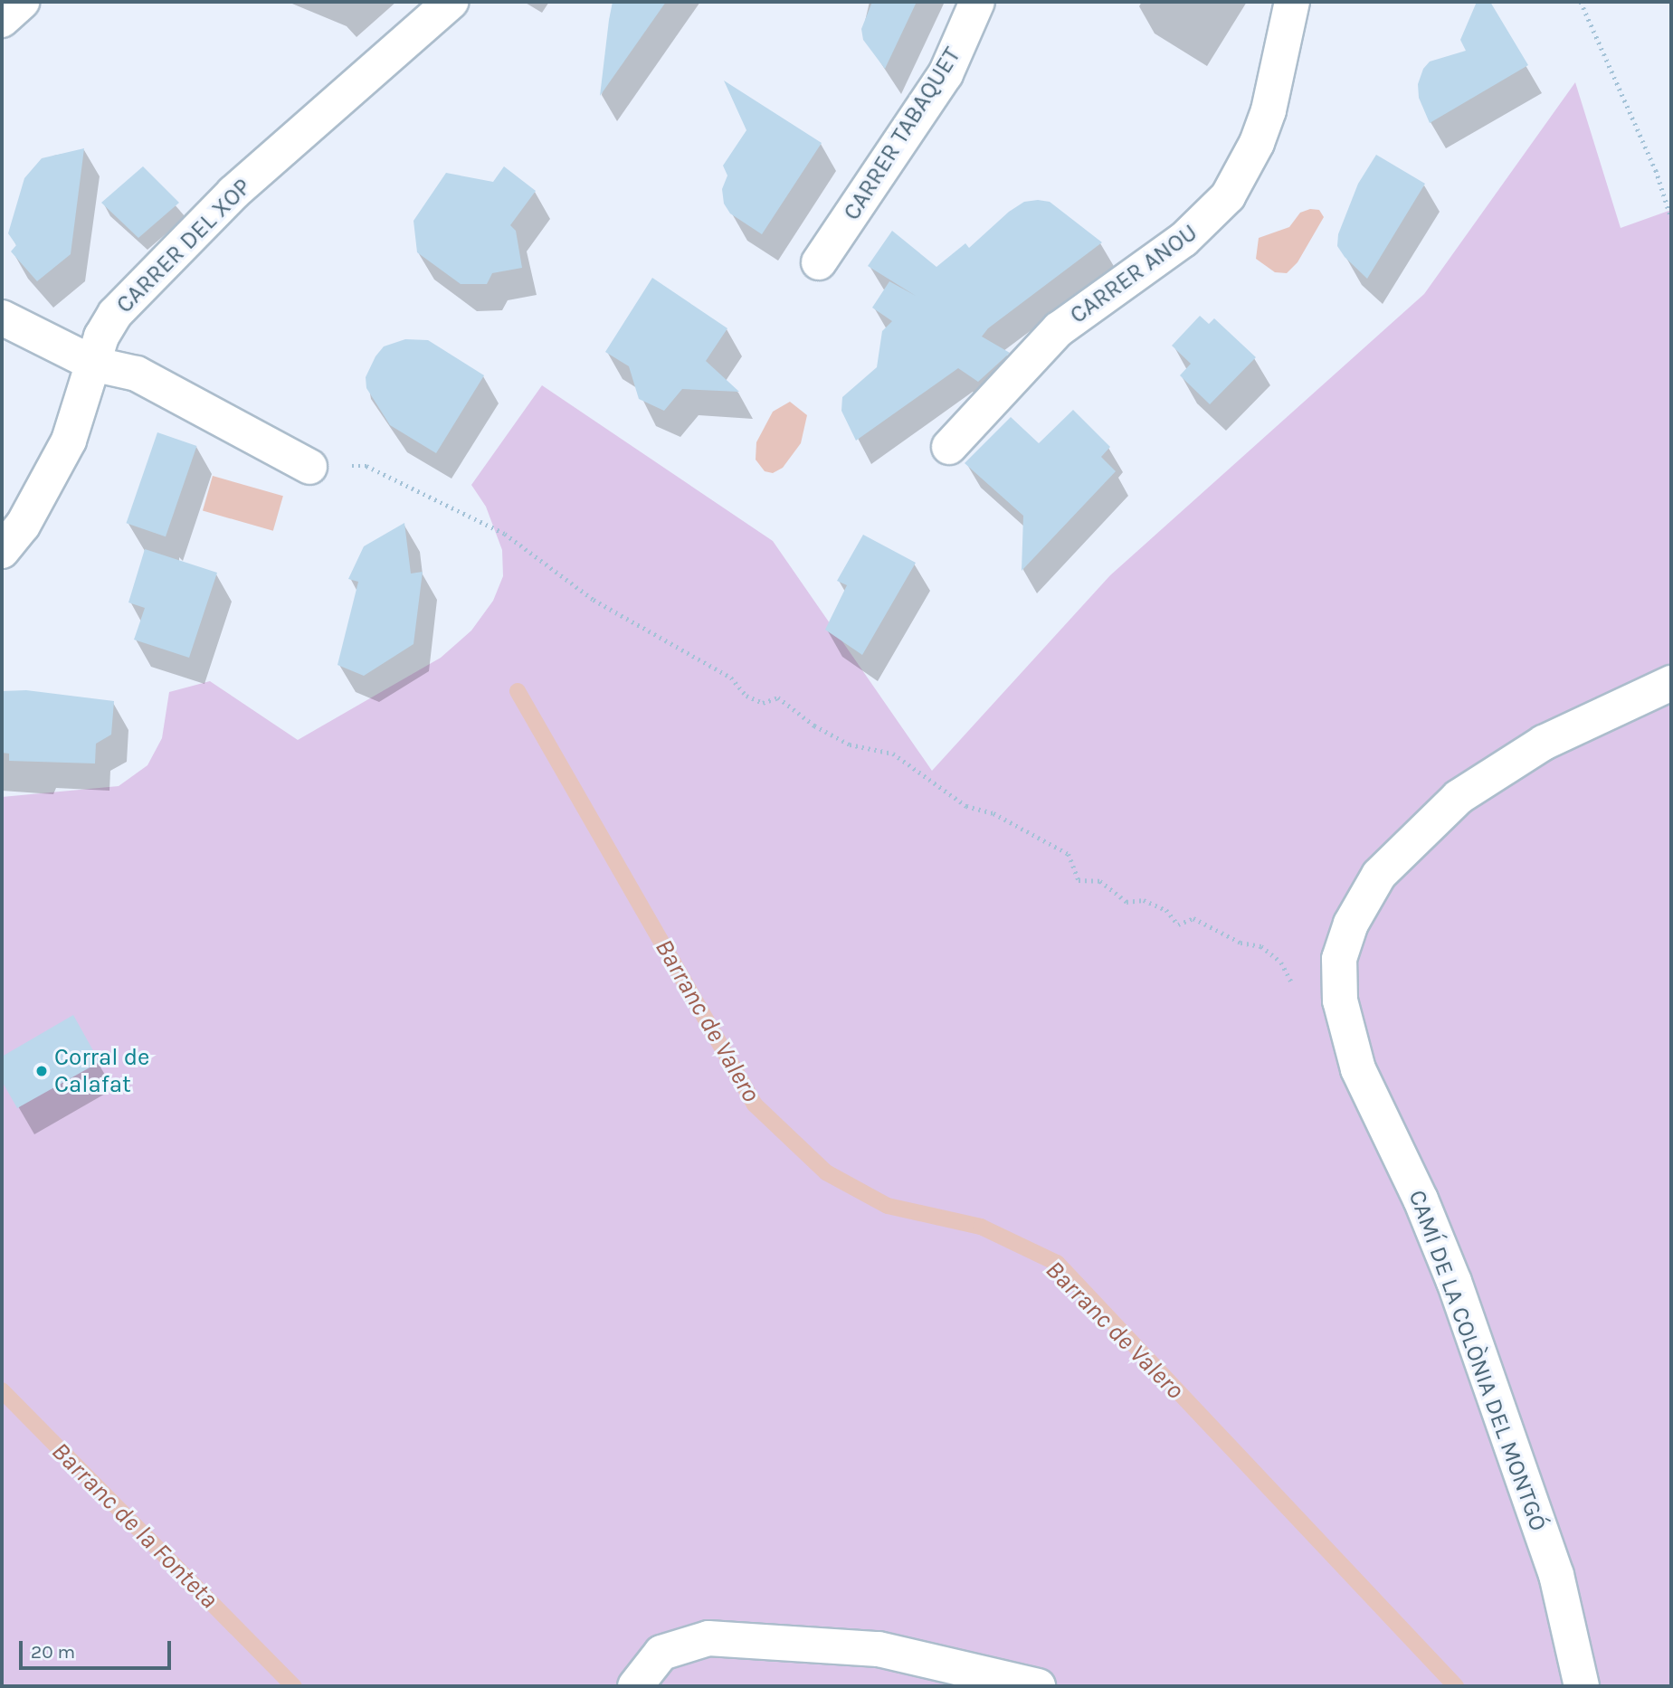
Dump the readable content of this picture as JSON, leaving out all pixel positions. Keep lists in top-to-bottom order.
{
  "streets": {
    "street": [
      "CARRER TABAQUET",
      "CARRER DEL XOP",
      "CARRER ANOU",
      "CAMÍ DE LA COLÒNIA DEL MONTGÓ"
    ]
  },
  "water": ["Barranc de Valero", "Barranc de la Fonteta"],
  "places": ["Corral de Calafat"],
  "scale_bar": "20 m"
}
